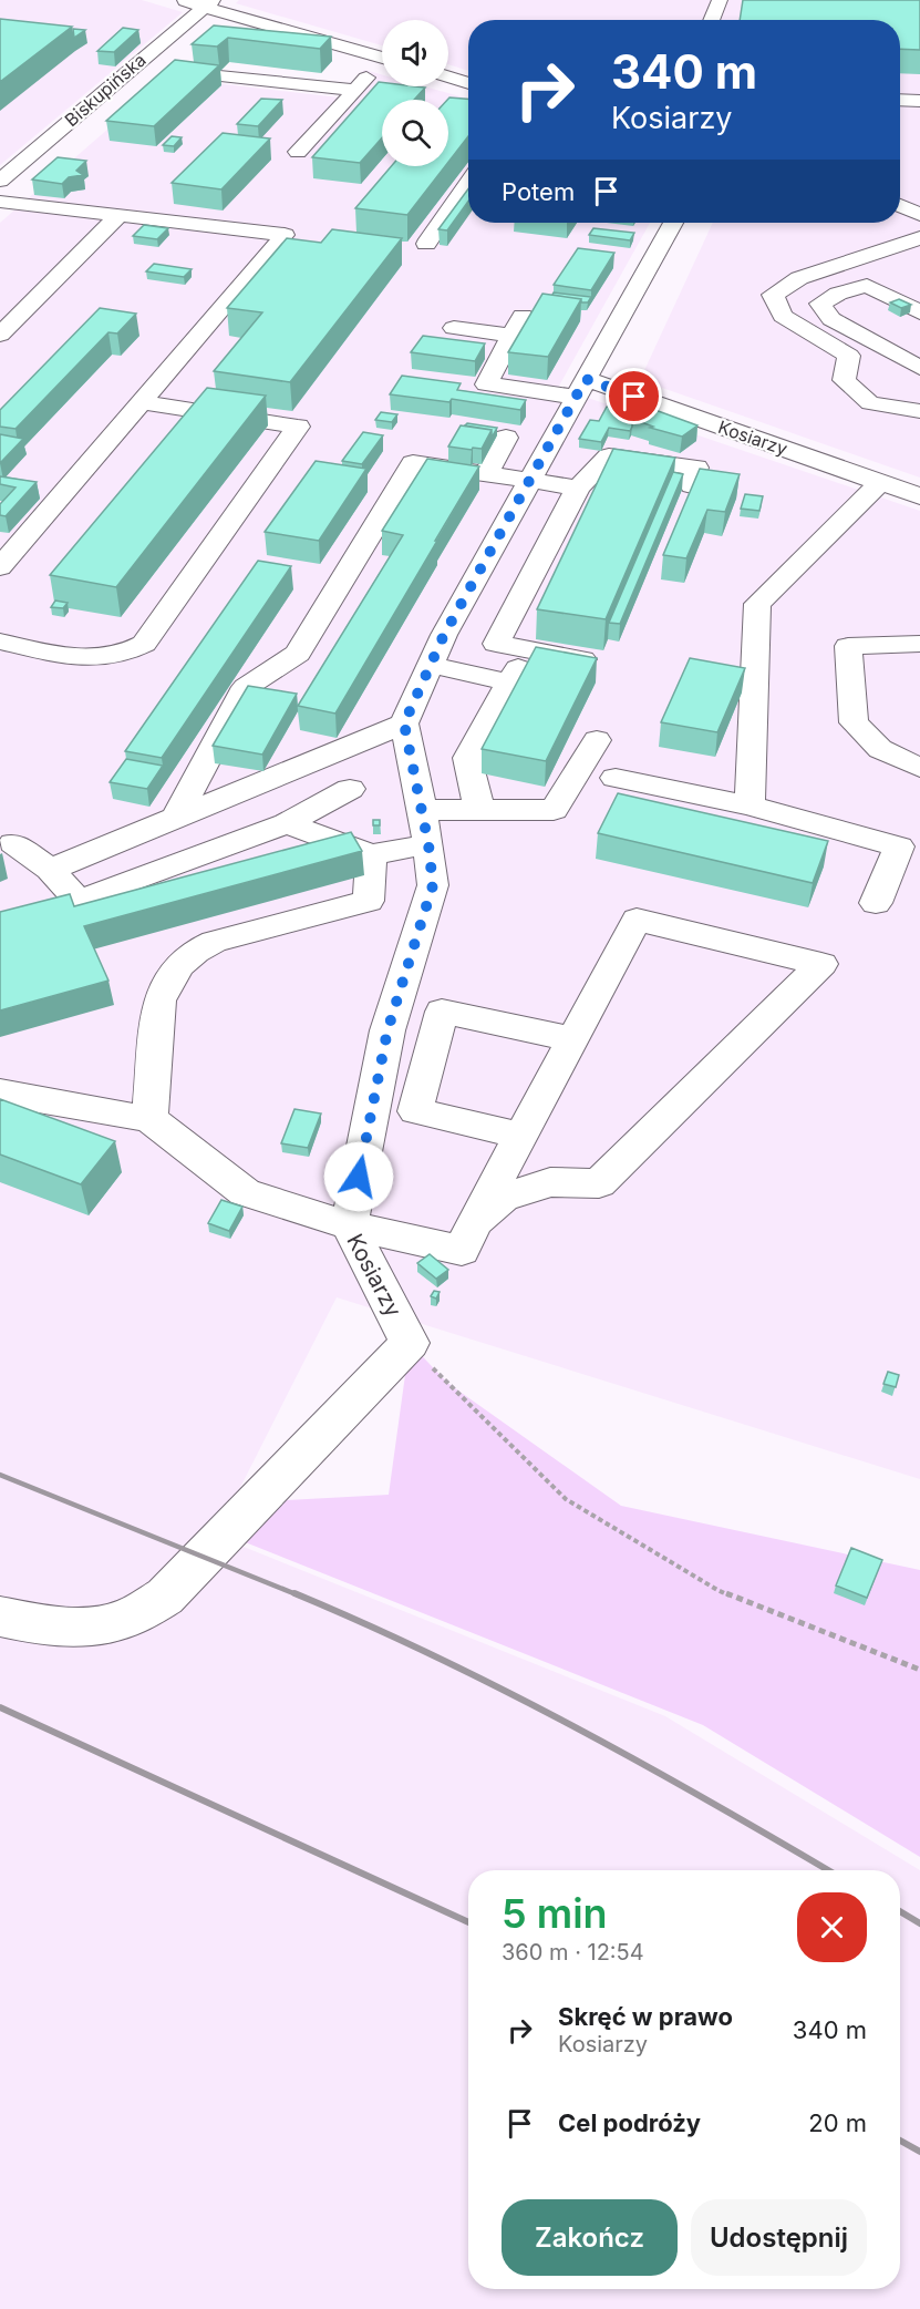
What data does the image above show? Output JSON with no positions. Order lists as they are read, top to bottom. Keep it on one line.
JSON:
{"streets":{"street":["Biskupińska","Kosiarzy"]},"page":{"turn":["340 m","Kosiarzy"],"then":"Potem","heading":["5 min","360 m · 12:54"],"list":[{"name":"Skręć w prawo","note":"Kosiarzy","value":"340 m"},{"name":"Cel podróży","value":"20 m"}],"buttons":["Zakończ","Udostępnij"]}}
